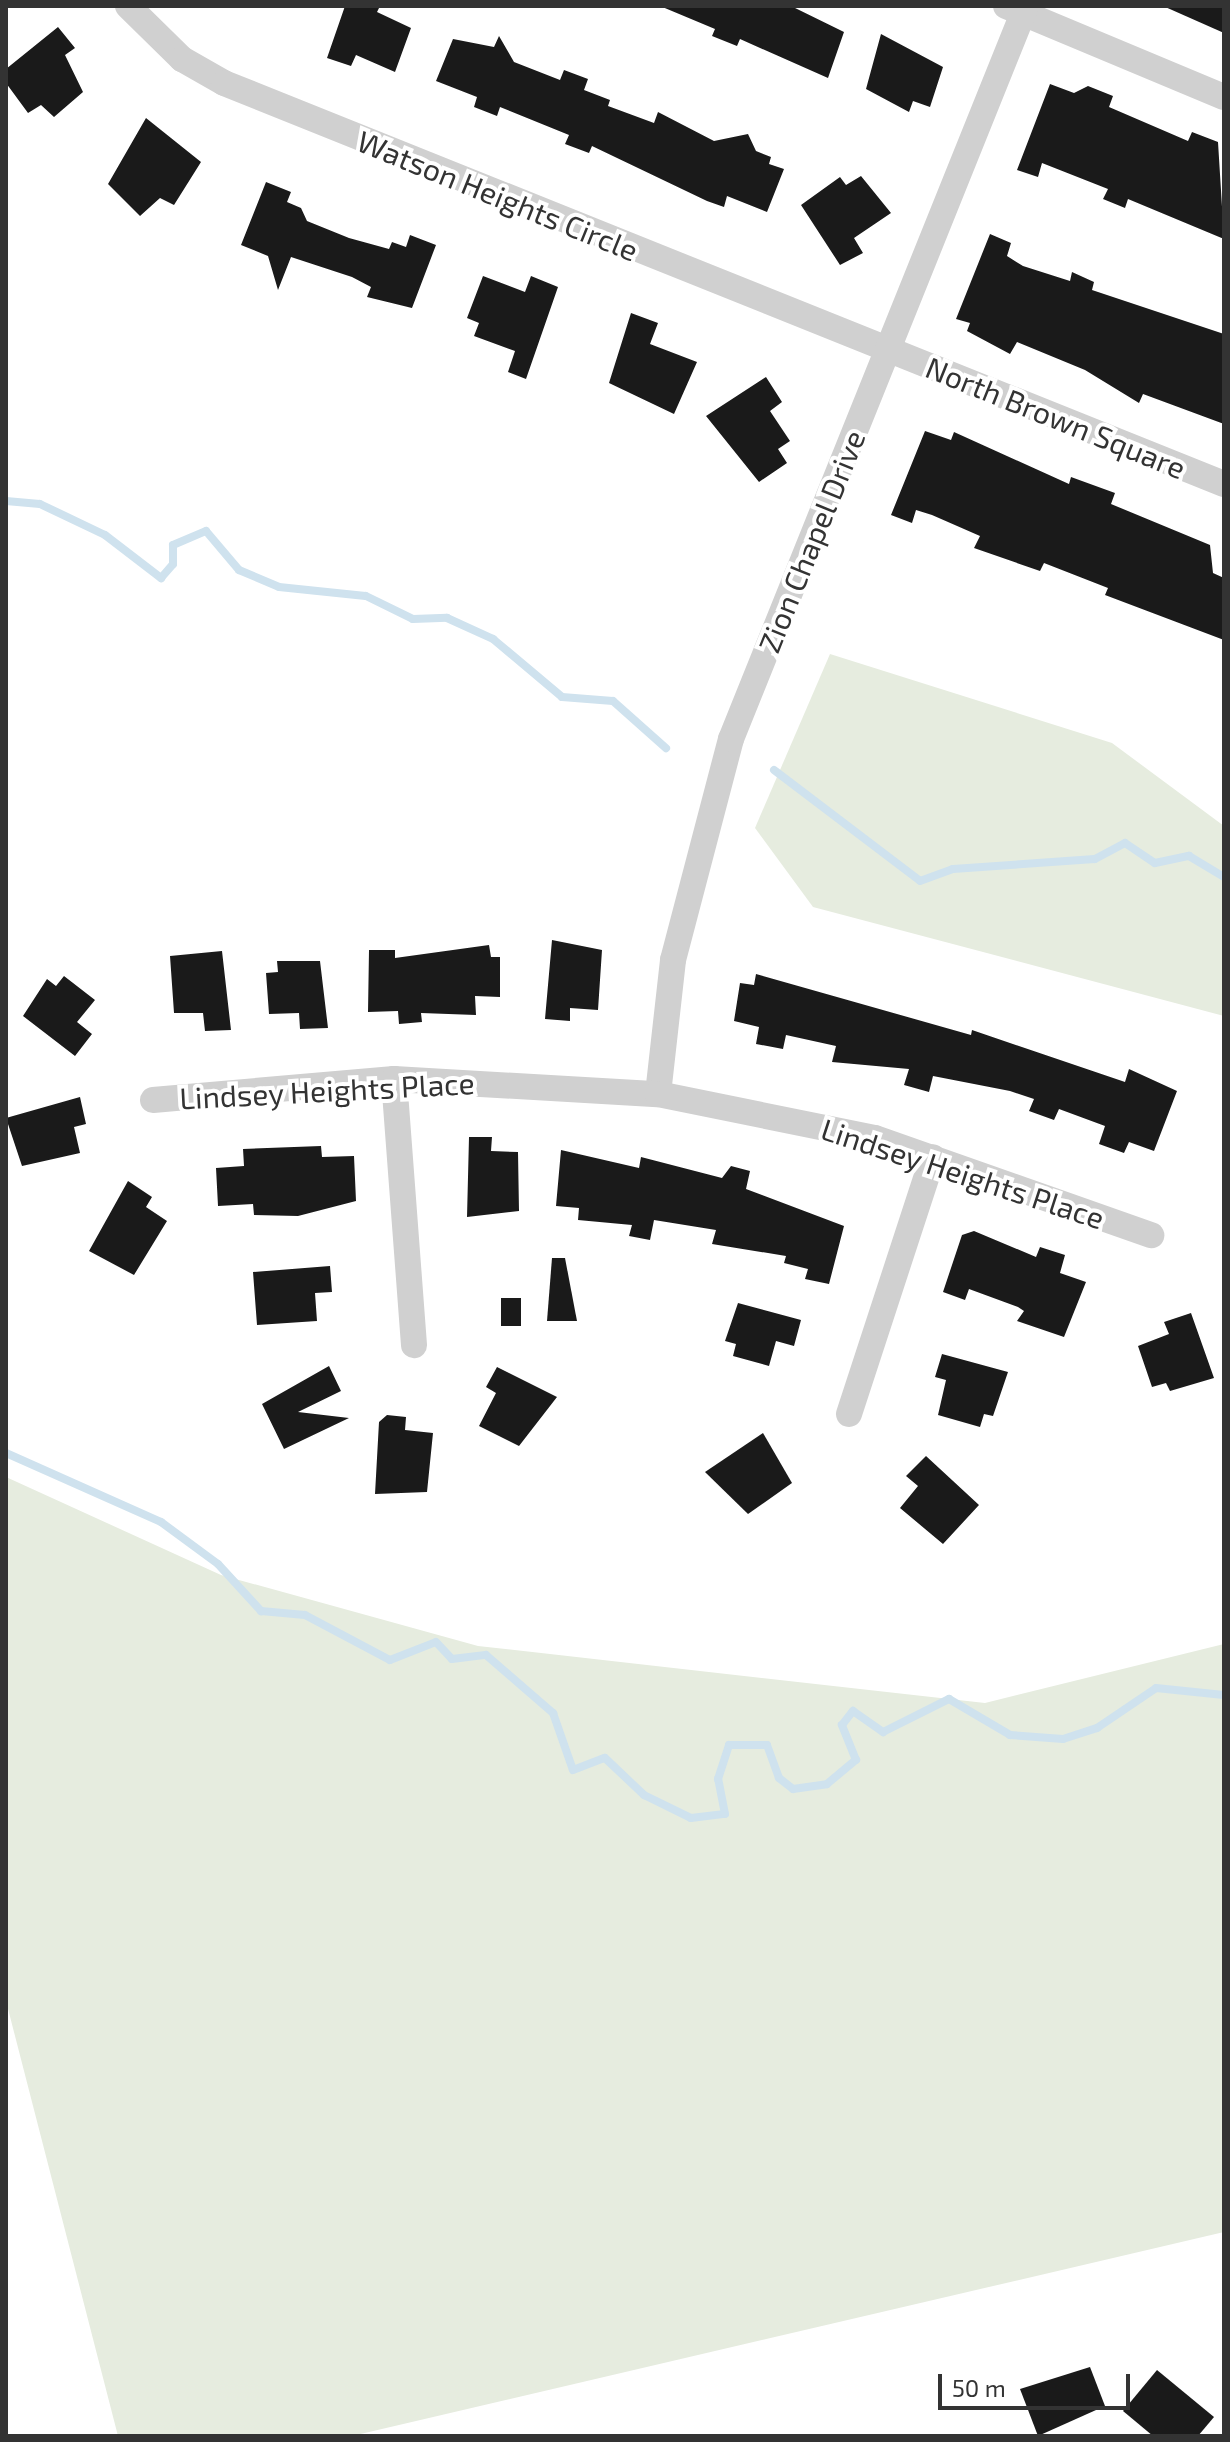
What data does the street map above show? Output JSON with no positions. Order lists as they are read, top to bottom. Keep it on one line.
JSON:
{"streets":{"street":["Watson Heights Circle","North Brown Square","Zion Chapel Drive","Lindsey Heights Place"]},"crossings":[["Watson Heights Circle","North Brown Square"],["Watson Heights Circle","Zion Chapel Drive"],["North Brown Square","Zion Chapel Drive"],["Zion Chapel Drive","Lindsey Heights Place"]],"scale_bar":"50 m"}
